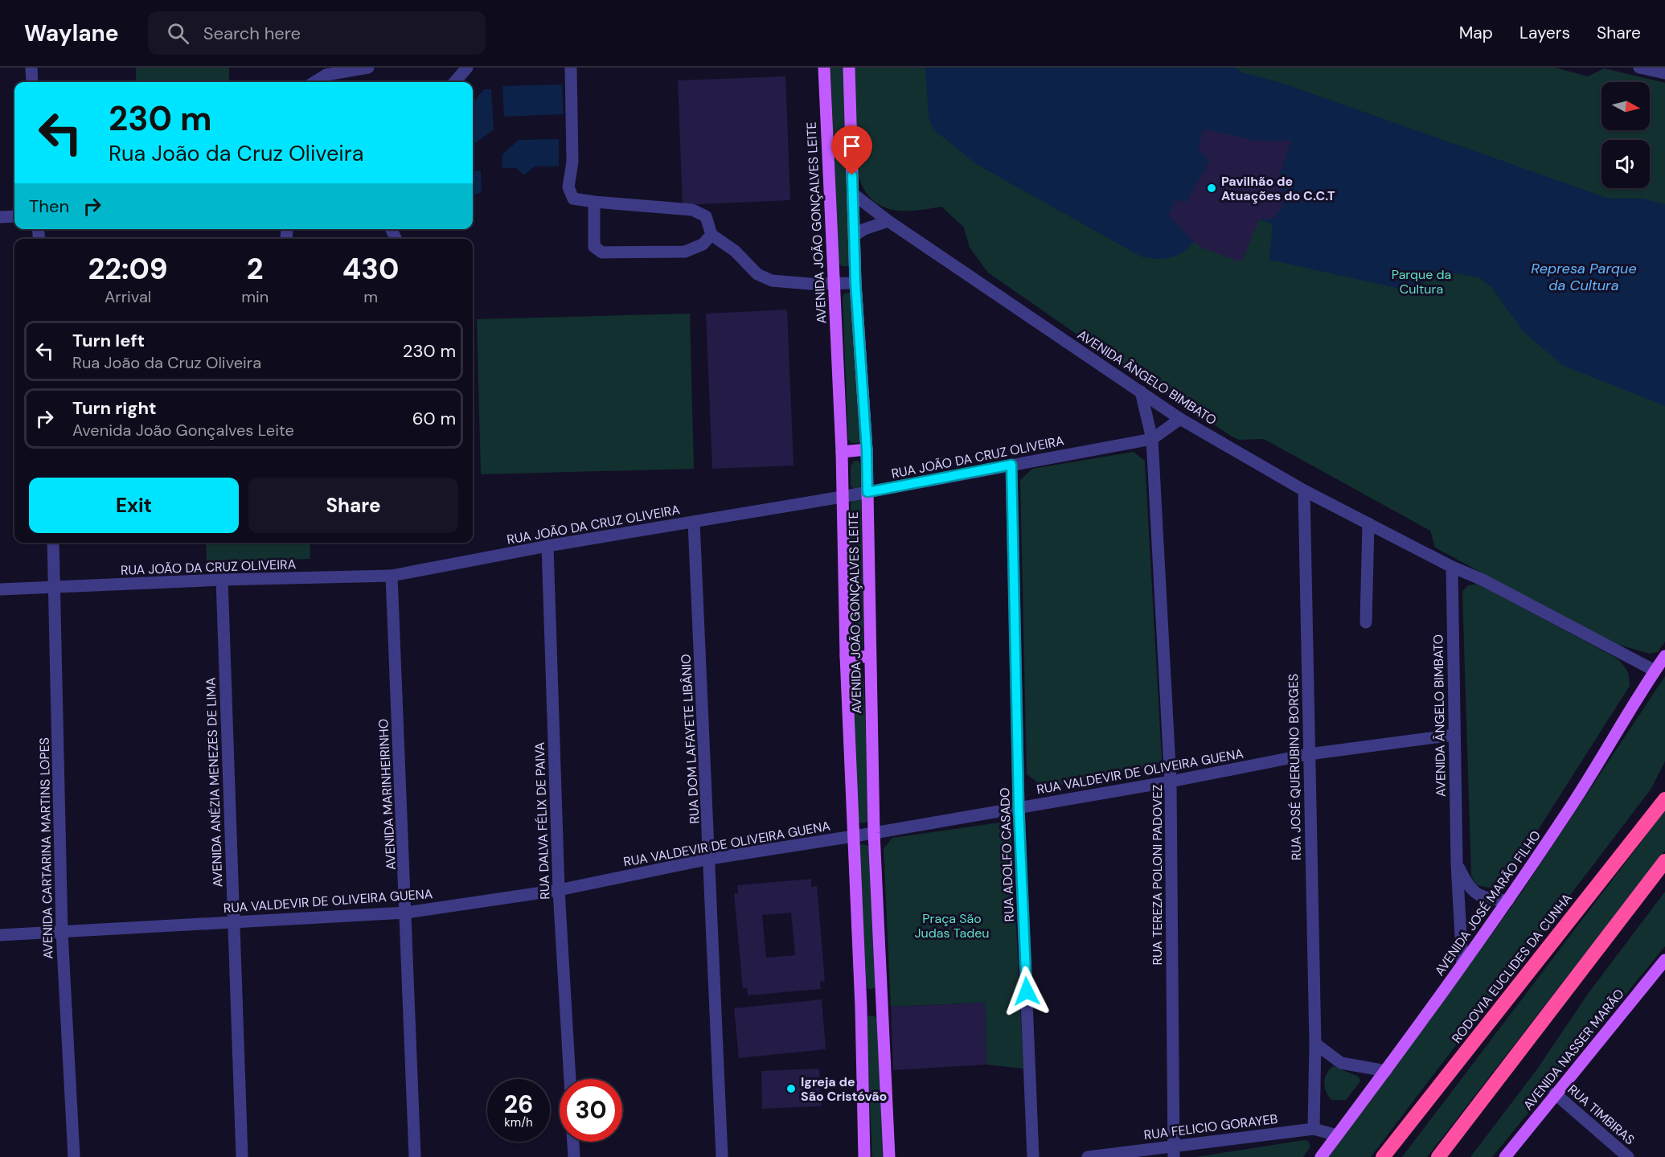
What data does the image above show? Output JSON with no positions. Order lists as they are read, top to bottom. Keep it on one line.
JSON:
{"streets":{"highway":["RODOVIA EUCLIDES DA CUNHA"],"main road":["AVENIDA JOÃO GONÇALVES LEITE","AVENIDA JOSÉ MARÃO FILHO","AVENIDA NASSER MARÃO"],"street":["AVENIDA ÂNGELO BIMBATO","RUA JOÃO DA CRUZ OLIVEIRA","RUA DOM LAFAYETE LIBÂNIO","RUA JOSÉ QUERUBINO BORGES","RUA VALDEVIR DE OLIVEIRA GUENA","AVENIDA ANÉZIA MENEZES DE LIMA","AVENIDA MARINHEIRINHO","RUA DALVA FÉLIX DE PAIVA","AVENIDA CARTARINA MARTINS LOPES","RUA ADOLFO CASADO","RUA TEREZA POLONI PADOVEZ","RUA TIMBIRAS","RUA FELICIO GORAYEB"]},"crossings":[["AVENIDA JOÃO GONÇALVES LEITE","AVENIDA ÂNGELO BIMBATO"],["AVENIDA JOÃO GONÇALVES LEITE","RUA JOÃO DA CRUZ OLIVEIRA"],["AVENIDA JOÃO GONÇALVES LEITE","RUA VALDEVIR DE OLIVEIRA GUENA"],["AVENIDA ÂNGELO BIMBATO","RUA JOÃO DA CRUZ OLIVEIRA"],["AVENIDA ÂNGELO BIMBATO","RUA JOSÉ QUERUBINO BORGES"],["AVENIDA ÂNGELO BIMBATO","RUA VALDEVIR DE OLIVEIRA GUENA"],["AVENIDA ÂNGELO BIMBATO","RUA TEREZA POLONI PADOVEZ"],["AVENIDA ÂNGELO BIMBATO","AVENIDA JOSÉ MARÃO FILHO"],["RUA JOÃO DA CRUZ OLIVEIRA","RUA DOM LAFAYETE LIBÂNIO"],["RUA JOÃO DA CRUZ OLIVEIRA","AVENIDA ANÉZIA MENEZES DE LIMA"],["RUA JOÃO DA CRUZ OLIVEIRA","AVENIDA MARINHEIRINHO"],["RUA JOÃO DA CRUZ OLIVEIRA","RUA DALVA FÉLIX DE PAIVA"],["RUA JOÃO DA CRUZ OLIVEIRA","AVENIDA CARTARINA MARTINS LOPES"],["RUA JOÃO DA CRUZ OLIVEIRA","RUA ADOLFO CASADO"],["RUA JOÃO DA CRUZ OLIVEIRA","RUA TEREZA POLONI PADOVEZ"],["RUA DOM LAFAYETE LIBÂNIO","RUA VALDEVIR DE OLIVEIRA GUENA"],["RUA JOSÉ QUERUBINO BORGES","RUA VALDEVIR DE OLIVEIRA GUENA"],["RUA JOSÉ QUERUBINO BORGES","RUA FELICIO GORAYEB"],["RUA VALDEVIR DE OLIVEIRA GUENA","AVENIDA ANÉZIA MENEZES DE LIMA"],["RUA VALDEVIR DE OLIVEIRA GUENA","AVENIDA MARINHEIRINHO"],["RUA VALDEVIR DE OLIVEIRA GUENA","RUA DALVA FÉLIX DE PAIVA"],["RUA VALDEVIR DE OLIVEIRA GUENA","AVENIDA CARTARINA MARTINS LOPES"],["RUA VALDEVIR DE OLIVEIRA GUENA","RUA ADOLFO CASADO"],["RUA VALDEVIR DE OLIVEIRA GUENA","RUA TEREZA POLONI PADOVEZ"],["RUA TEREZA POLONI PADOVEZ","RUA FELICIO GORAYEB"],["AVENIDA JOSÉ MARÃO FILHO","RUA FELICIO GORAYEB"],["AVENIDA NASSER MARÃO","RUA TIMBIRAS"]],"water":["Represa Parque da Cultura"],"parks":["Parque da Cultura","Praça São Judas Tadeu"],"places":["Pavilhão de Atuações do C.C.T","Igreja de São Cristóvão"],"north":"right","page":{"header":"Waylane","search":"Search here","nav":["Map","Layers","Share"],"turn":["230 m","Rua João da Cruz Oliveira"],"then":"Then","eta":["22:09","Arrival","2","min","430","m"],"list":[{"name":"Turn left","note":"Rua João da Cruz Oliveira","value":"230 m"},{"name":"Turn right","note":"Avenida João Gonçalves Leite","value":"60 m"}],"buttons":["Exit","Share"],"speed":"26 km/h","limit":"30"}}
